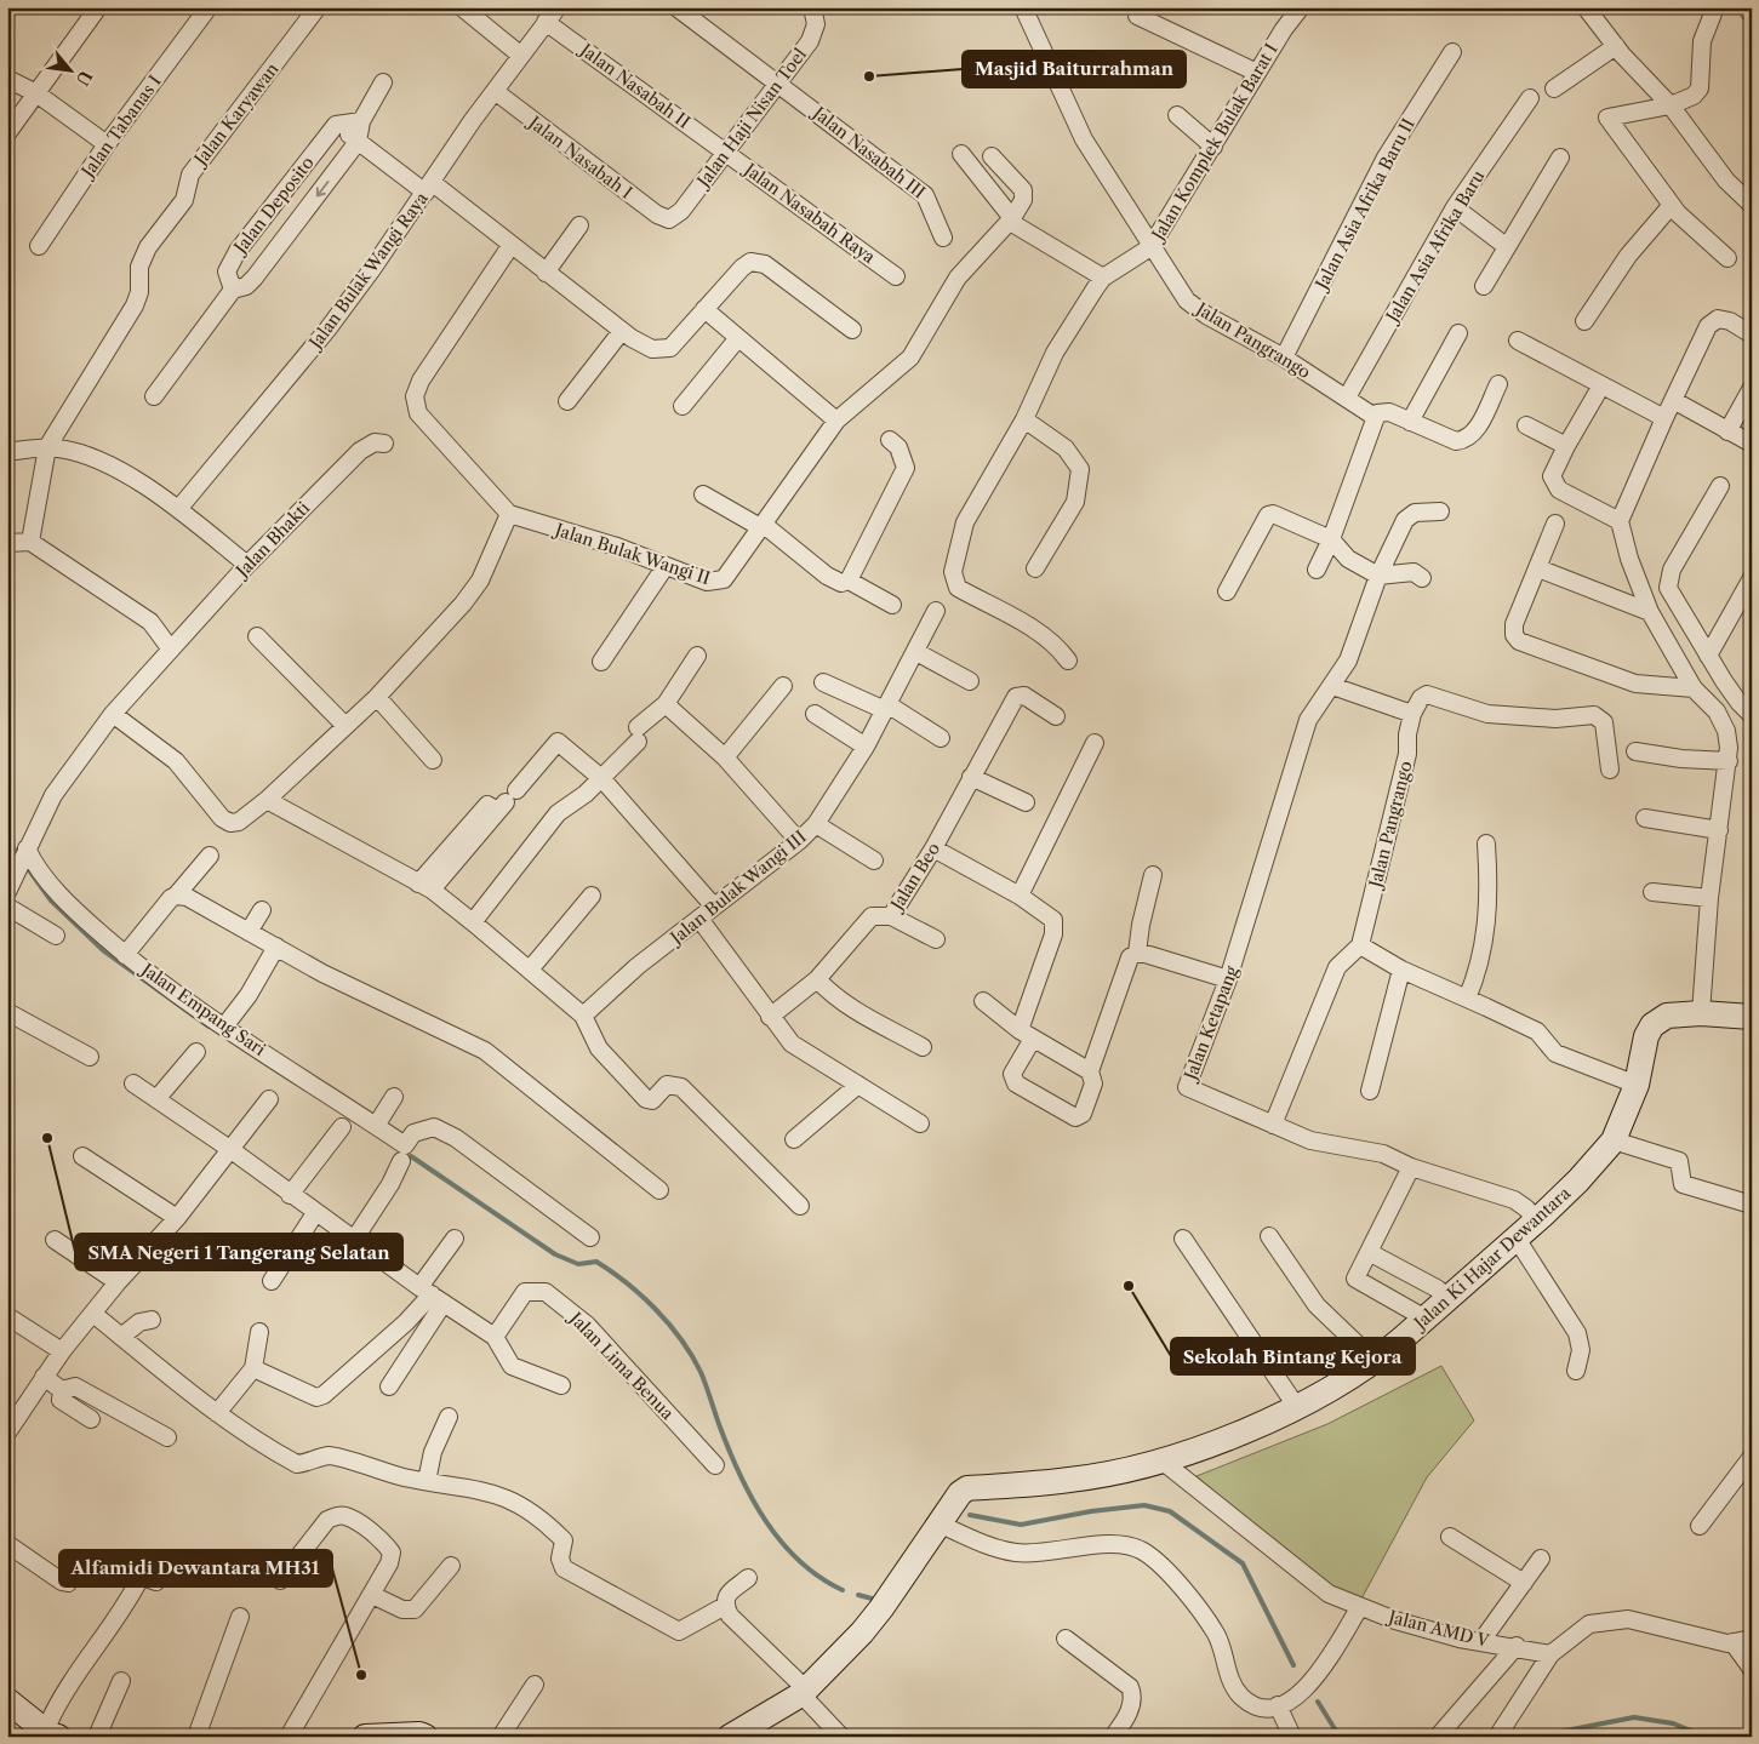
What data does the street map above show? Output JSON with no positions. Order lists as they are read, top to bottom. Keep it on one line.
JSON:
{"streets":{"main road":["Jalan Ki Hajar Dewantara"],"street":["Jalan Nasabah II","Jalan Karyawan","Jalan Haji Nisan Toel","Jalan Tabanas I","Jalan Komplek Bulak Barat I","Jalan Nasabah III","Jalan Nasabah I","Jalan Asia Afrika Baru II","Jalan Deposito","Jalan Nasabah Raya","Jalan Asia Afrika Baru","Jalan Bulak Wangi Raya","Jalan Pangrango","Jalan Bhakti","Jalan Bulak Wangi II","Jalan Beo","Jalan Bulak Wangi III","Jalan Empang Sari","Jalan Ketapang","Jalan Lima Benua","Jalan AMD V"]},"crossings":[["Jalan Nasabah II","Jalan Haji Nisan Toel"],["Jalan Nasabah II","Jalan Nasabah Raya"],["Jalan Nasabah II","Jalan Bulak Wangi Raya"],["Jalan Haji Nisan Toel","Jalan Nasabah III"],["Jalan Haji Nisan Toel","Jalan Nasabah I"],["Jalan Haji Nisan Toel","Jalan Nasabah Raya"],["Jalan Komplek Bulak Barat I","Jalan Pangrango"],["Jalan Nasabah I","Jalan Bulak Wangi Raya"],["Jalan Asia Afrika Baru II","Jalan Pangrango"],["Jalan Asia Afrika Baru","Jalan Pangrango"],["Jalan Bhakti","Jalan Empang Sari"],["Jalan Ketapang","Jalan Ki Hajar Dewantara"],["Jalan Ki Hajar Dewantara","Jalan AMD V"]],"places":["Masjid Baiturrahman","SMA Negeri 1 Tangerang Selatan","Sekolah Bintang Kejora","Alfamidi Dewantara MH31"],"north":"bottom right"}
